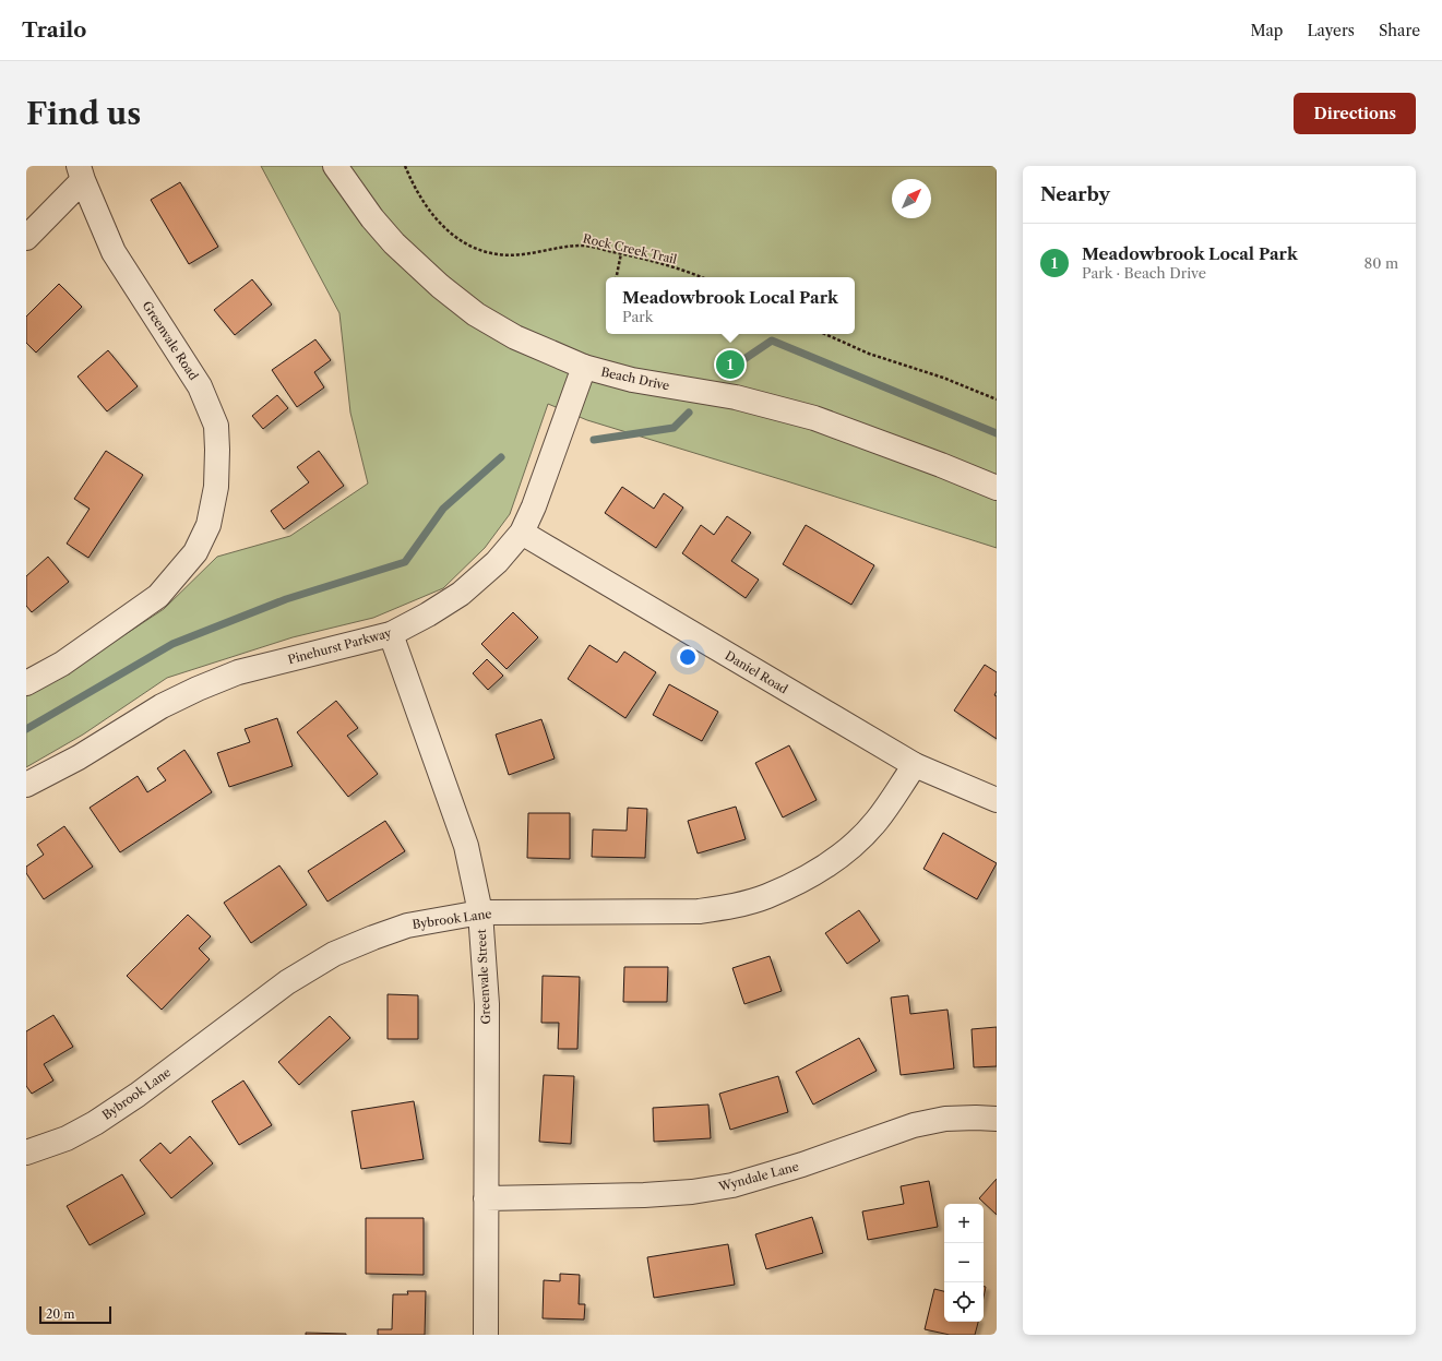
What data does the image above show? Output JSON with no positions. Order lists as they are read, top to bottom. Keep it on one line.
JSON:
{"streets":{"street":["Greenvale Road","Beach Drive","Pinehurst Parkway","Daniel Road","Bybrook Lane","Greenvale Street","Wyndale Lane"],"path":["Rock Creek Trail"]},"crossings":[["Beach Drive","Pinehurst Parkway"],["Pinehurst Parkway","Daniel Road"],["Pinehurst Parkway","Greenvale Street"],["Daniel Road","Bybrook Lane"],["Bybrook Lane","Greenvale Street"],["Greenvale Street","Wyndale Lane"]],"scale_bar":"20 m","north":"top right","page":{"header":"Trailo","nav":["Map","Layers","Share"],"buttons":"Directions","title":"Find us","heading":"Nearby","list":[{"mark":"1","name":"Meadowbrook Local Park","note":"Park · Beach Drive","value":"80 m"}],"popup":["Meadowbrook Local Park","Park"],"pins":"1","map_buttons":["+","−"],"scale":"20 m"}}
